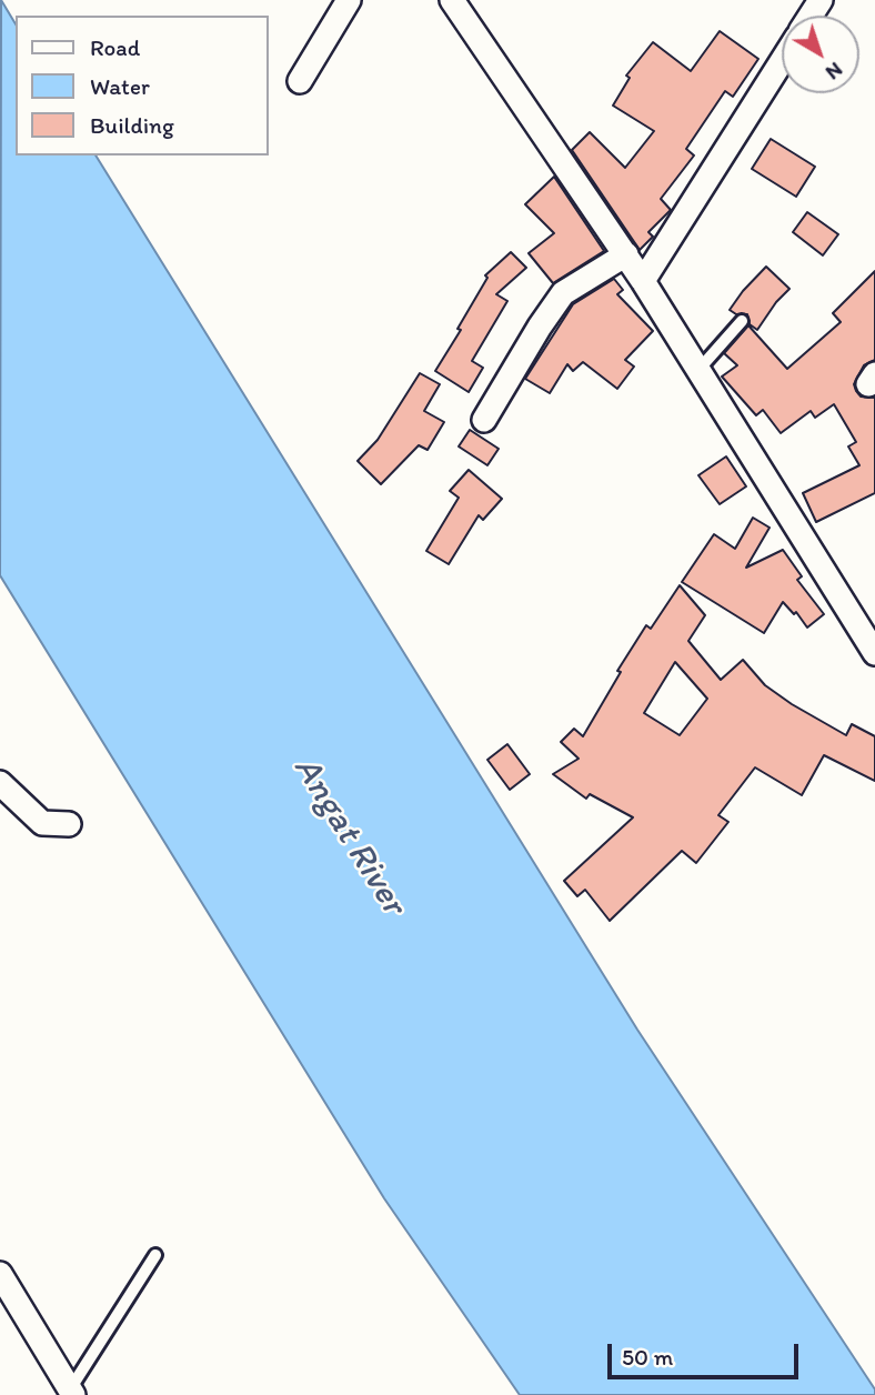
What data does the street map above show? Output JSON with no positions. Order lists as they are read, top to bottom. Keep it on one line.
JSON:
{"water":["Angat River"],"legend":["Road","Water","Building"],"scale_bar":"50 m","north":"bottom right"}
